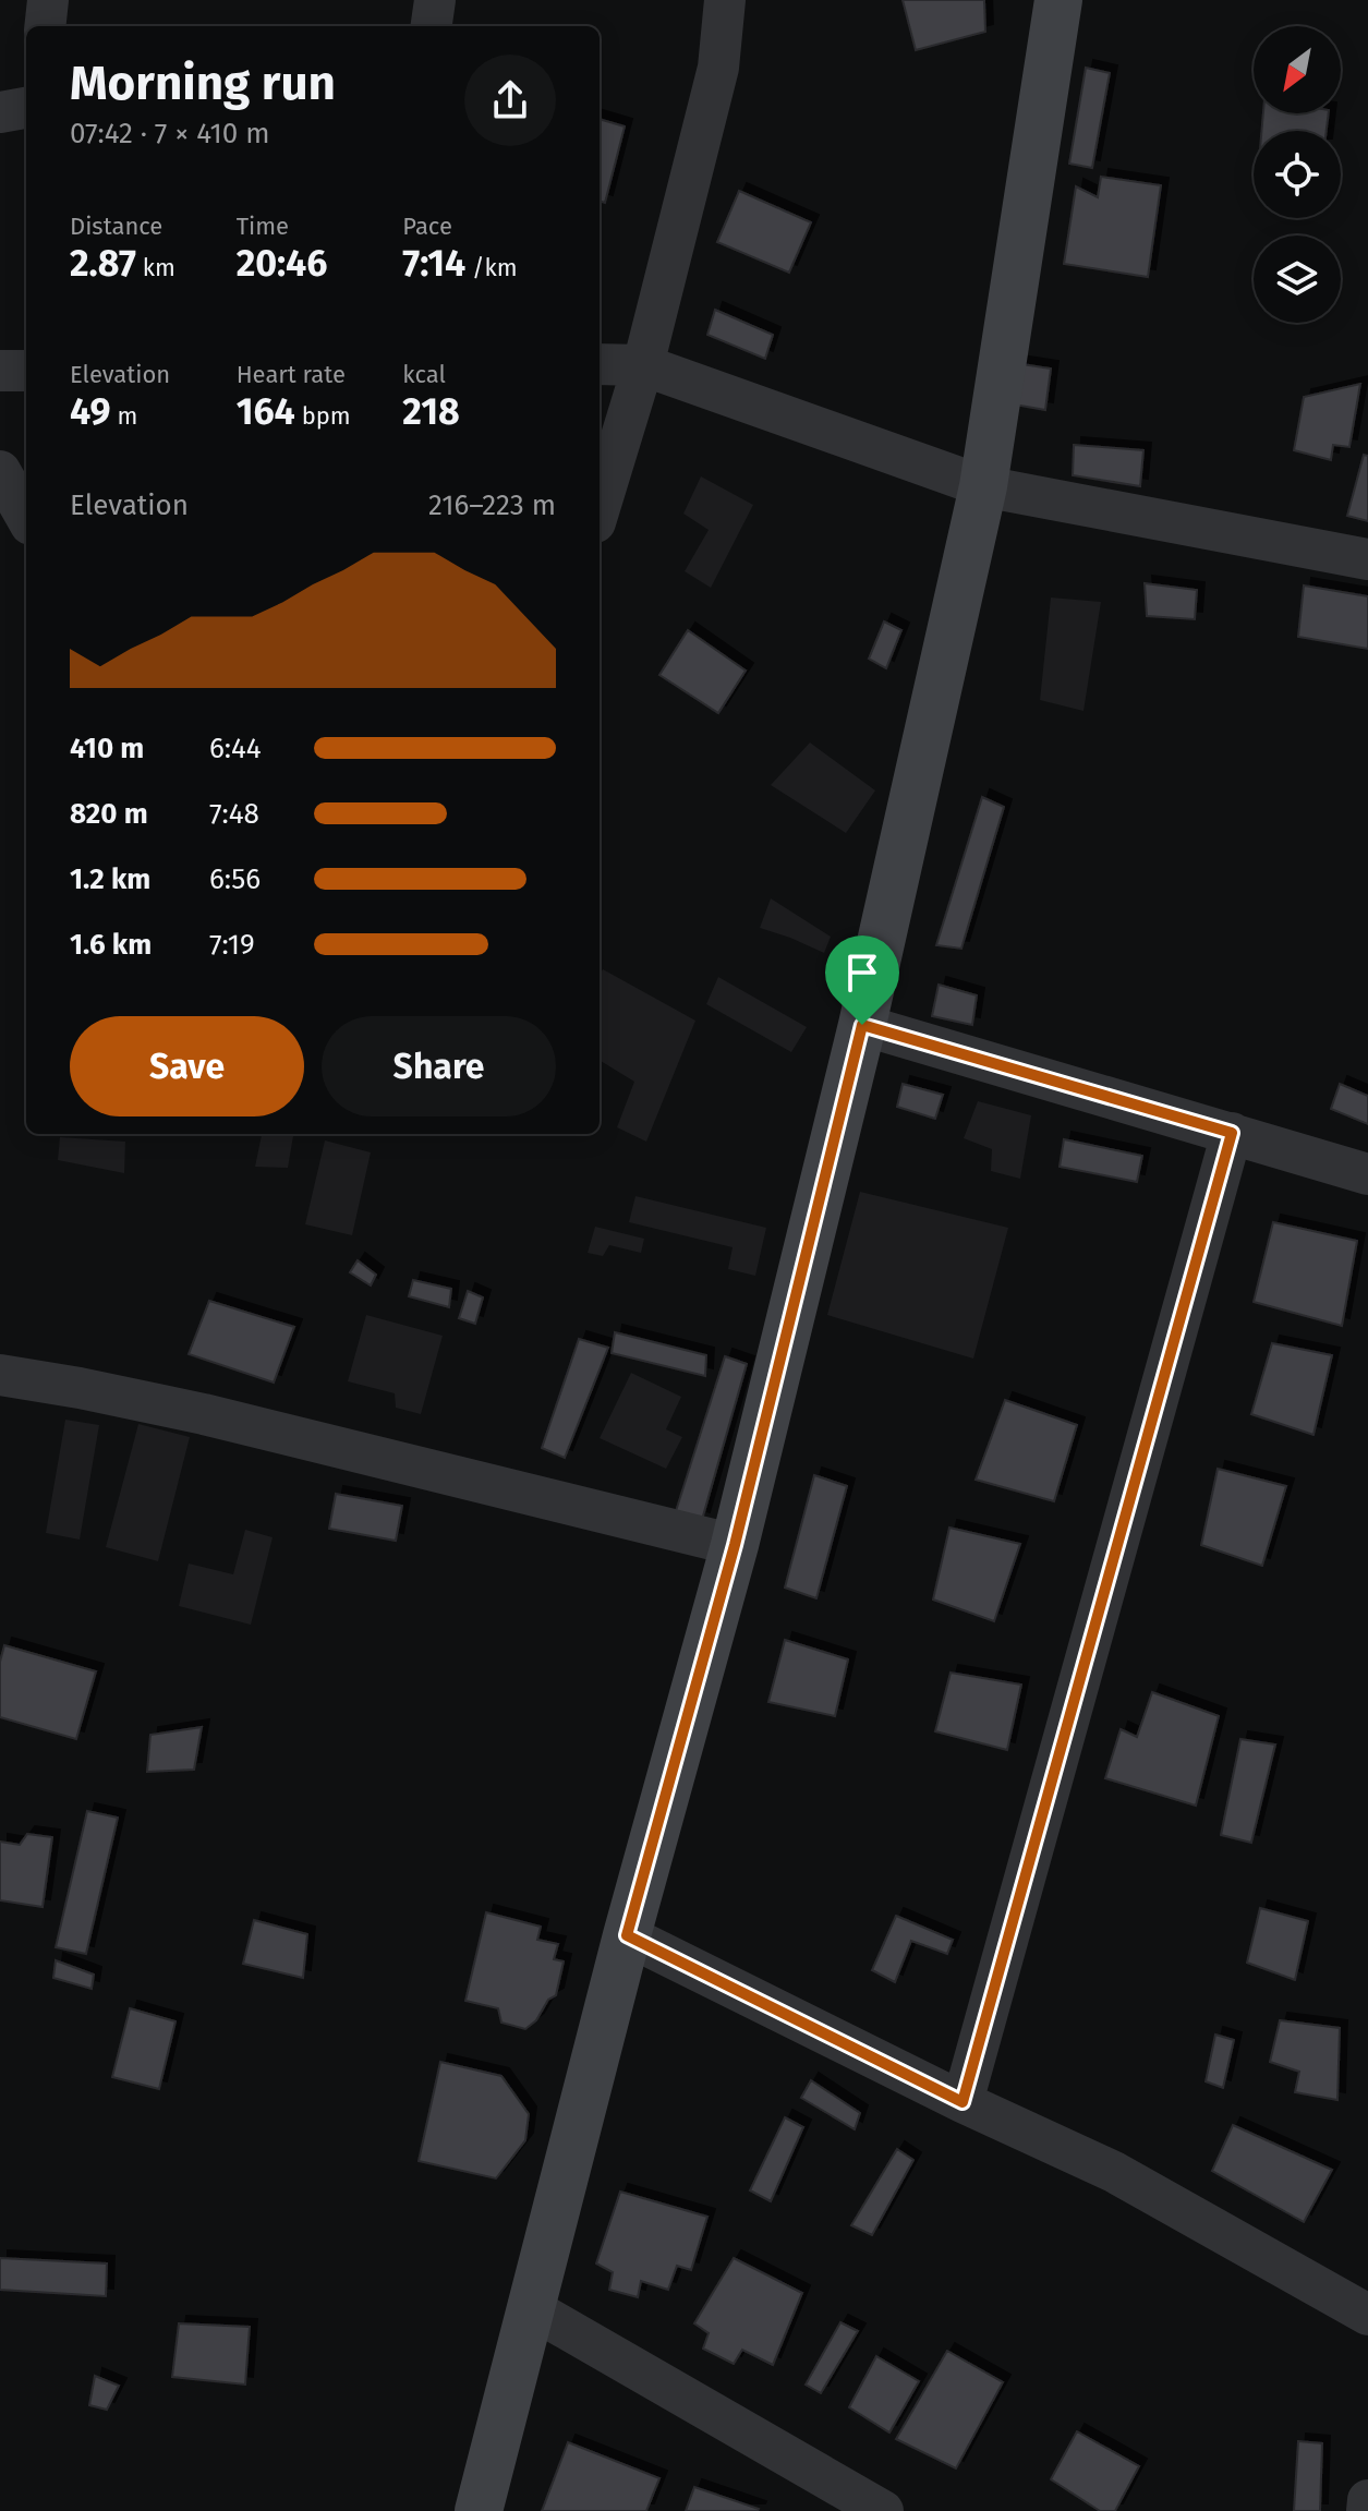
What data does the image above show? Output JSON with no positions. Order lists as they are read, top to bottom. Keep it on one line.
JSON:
{"north":"bottom left","page":{"heading":["Morning run","07:42 · 7 × 410 m"],"stats":[["Distance","2.87 km"],["Time","20:46"],["Pace","7:14 /km"],["Elevation","49 m"],["Heart rate","164 bpm"],["kcal","218"]],"chart":["Elevation","216–223 m"],"list":[{"name":"410 m","note":"6:44"},{"name":"820 m","note":"7:48"},{"name":"1.2 km","note":"6:56"},{"name":"1.6 km","note":"7:19"}],"buttons":["Save","Share"]}}
